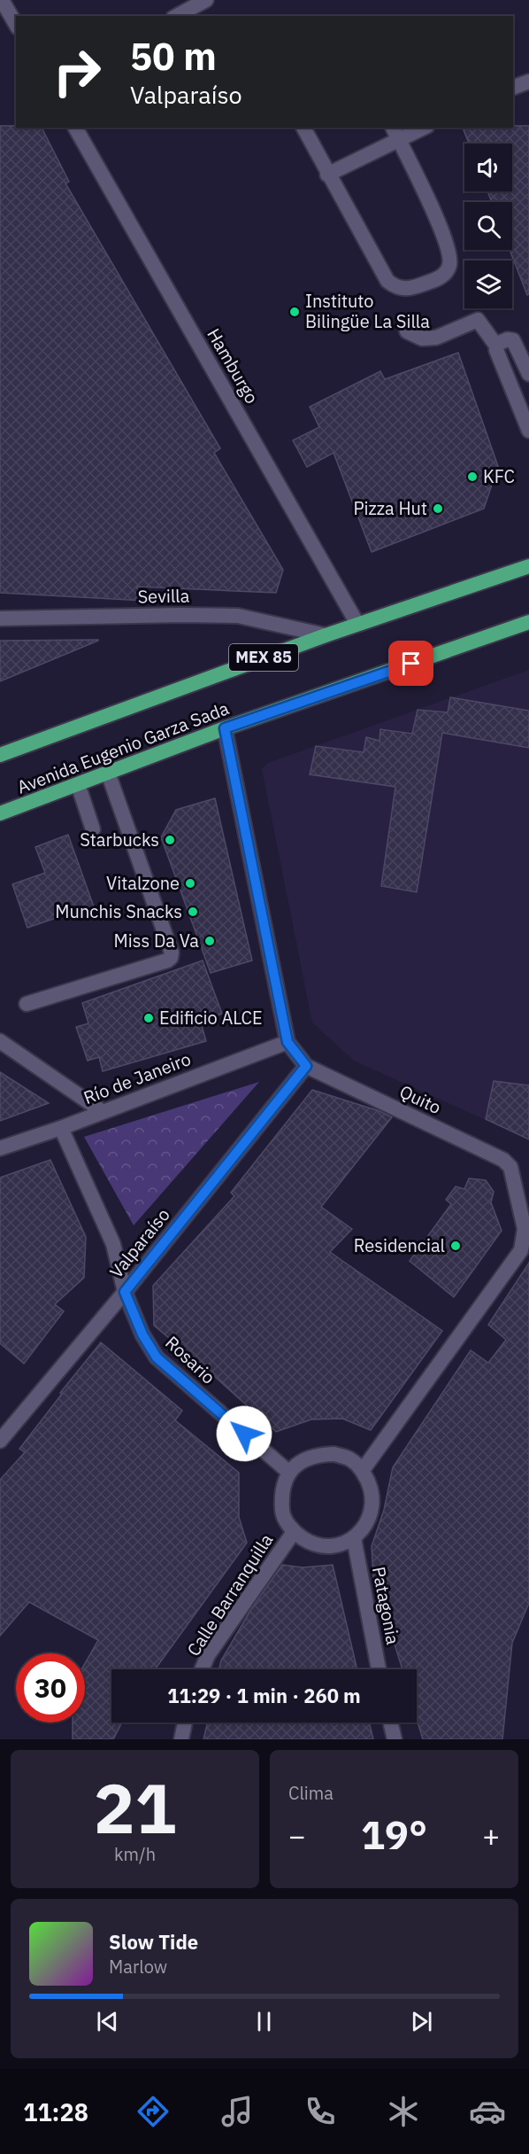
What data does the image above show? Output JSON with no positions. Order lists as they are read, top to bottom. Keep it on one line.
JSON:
{"streets":{"highway":["MEX 85","Avenida Eugenio Garza Sada"],"street":["Hamburgo","Sevilla","Río de Janeiro","Quito","Valparaíso","Rosario","Calle Barranquilla","Patagonia"]},"crossings":[["Hamburgo","Avenida Eugenio Garza Sada"],["Sevilla","Avenida Eugenio Garza Sada"],["Avenida Eugenio Garza Sada","Quito"],["Río de Janeiro","Quito"],["Río de Janeiro","Rosario"],["Quito","Valparaíso"],["Quito","Rosario"],["Quito","Calle Barranquilla"],["Quito","Patagonia"],["Valparaíso","Rosario"],["Rosario","Calle Barranquilla"],["Rosario","Patagonia"],["Calle Barranquilla","Patagonia"]],"places":["Instituto Bilingüe La Silla","KFC","Pizza Hut","Starbucks","Vitalzone","Munchis Snacks","Miss Da Va","Edificio ALCE","Residencial"],"page":{"turn":["50 m","Valparaíso"],"limit":"30","trip":"11:29 · 1 min · 260 m","tile":[["21","km/h"],"Clima"],"heat":["−","19°","+"],"song":["Slow Tide","Marlow"],"tabs":"11:28"}}
